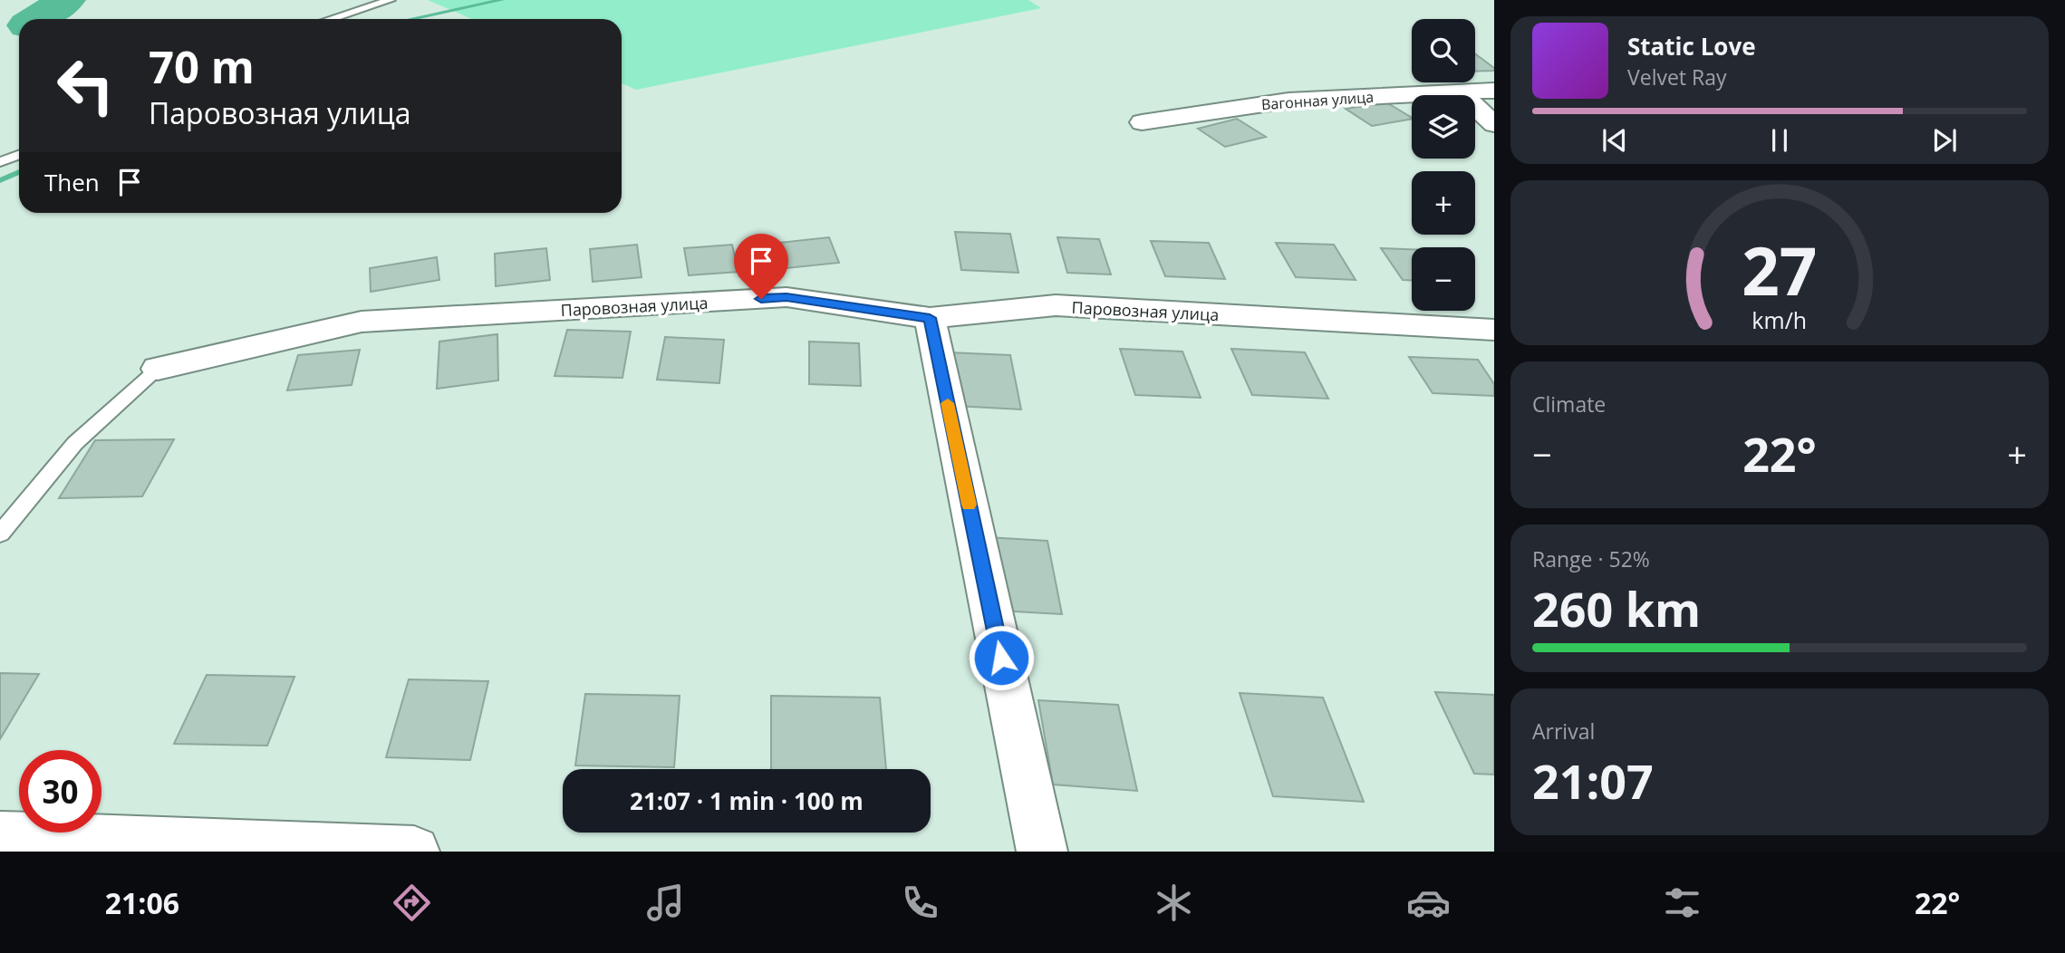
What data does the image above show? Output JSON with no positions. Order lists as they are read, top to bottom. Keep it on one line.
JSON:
{"streets":{"street":["Вагонная улица","Паровозная улица"]},"page":{"map_buttons":["+","−"],"turn":["70 m","Паровозная улица"],"song":["Static Love","Velvet Ray"],"then":"Then","tile":["Climate",["Range · 52%","260 km"],["Arrival","21:07"]],"heat":["−","22°","+"],"limit":"30","trip":"21:07 · 1 min · 100 m","tabs":["21:06","22°"],"gauge":["27","km/h"]}}
